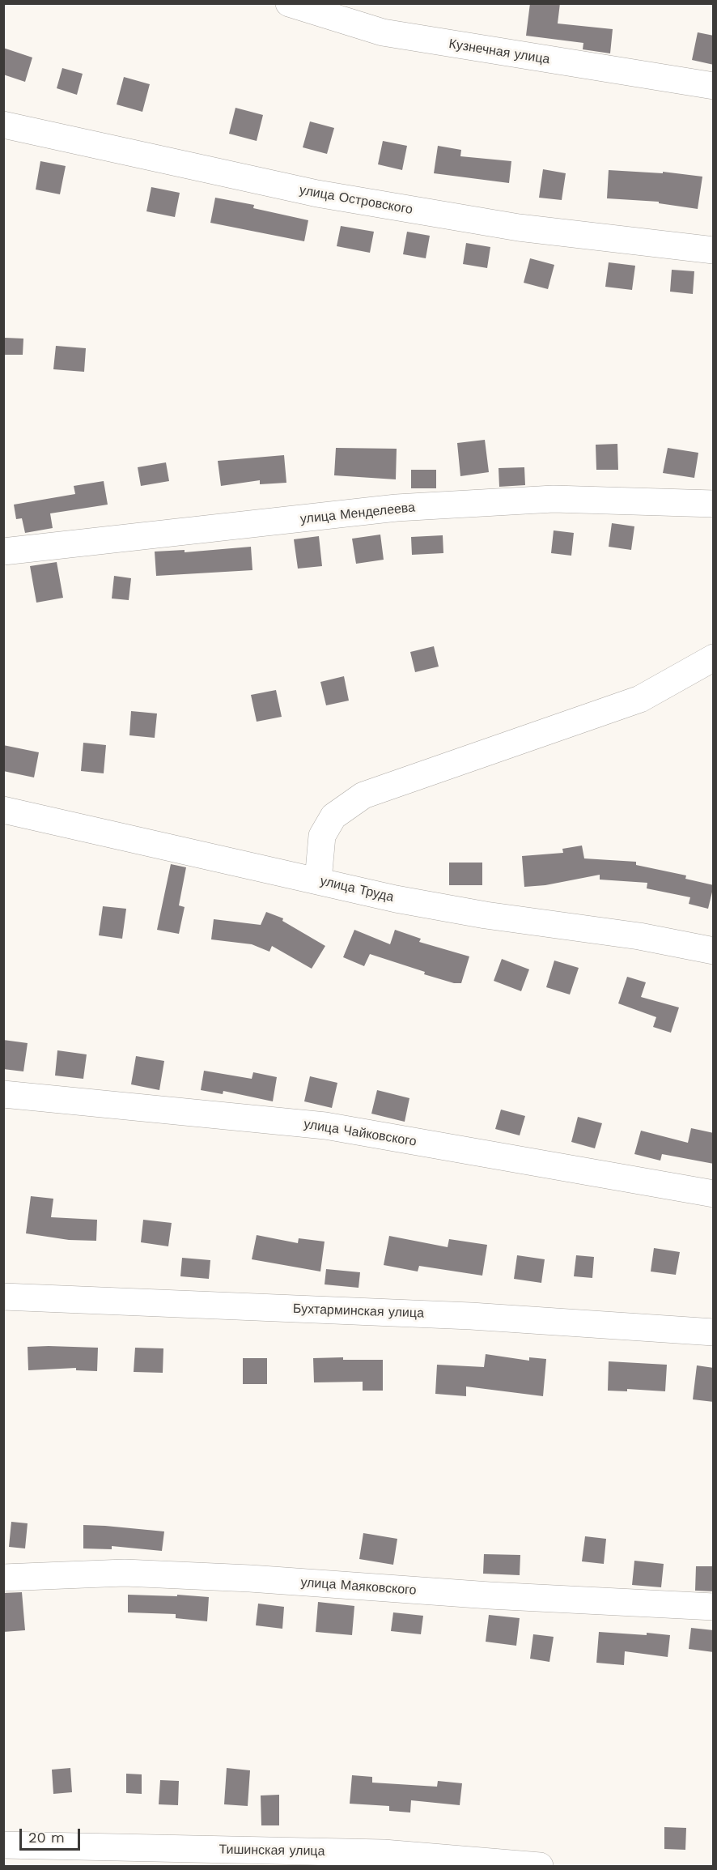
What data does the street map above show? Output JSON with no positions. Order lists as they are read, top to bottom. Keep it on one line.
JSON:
{"streets":{"street":["Кузнечная улица","улица Островского","улица Менделеева","улица Труда","улица Чайковского","Бухтарминская улица","улица Маяковского","Тишинская улица"]},"scale_bar":"20 m"}
